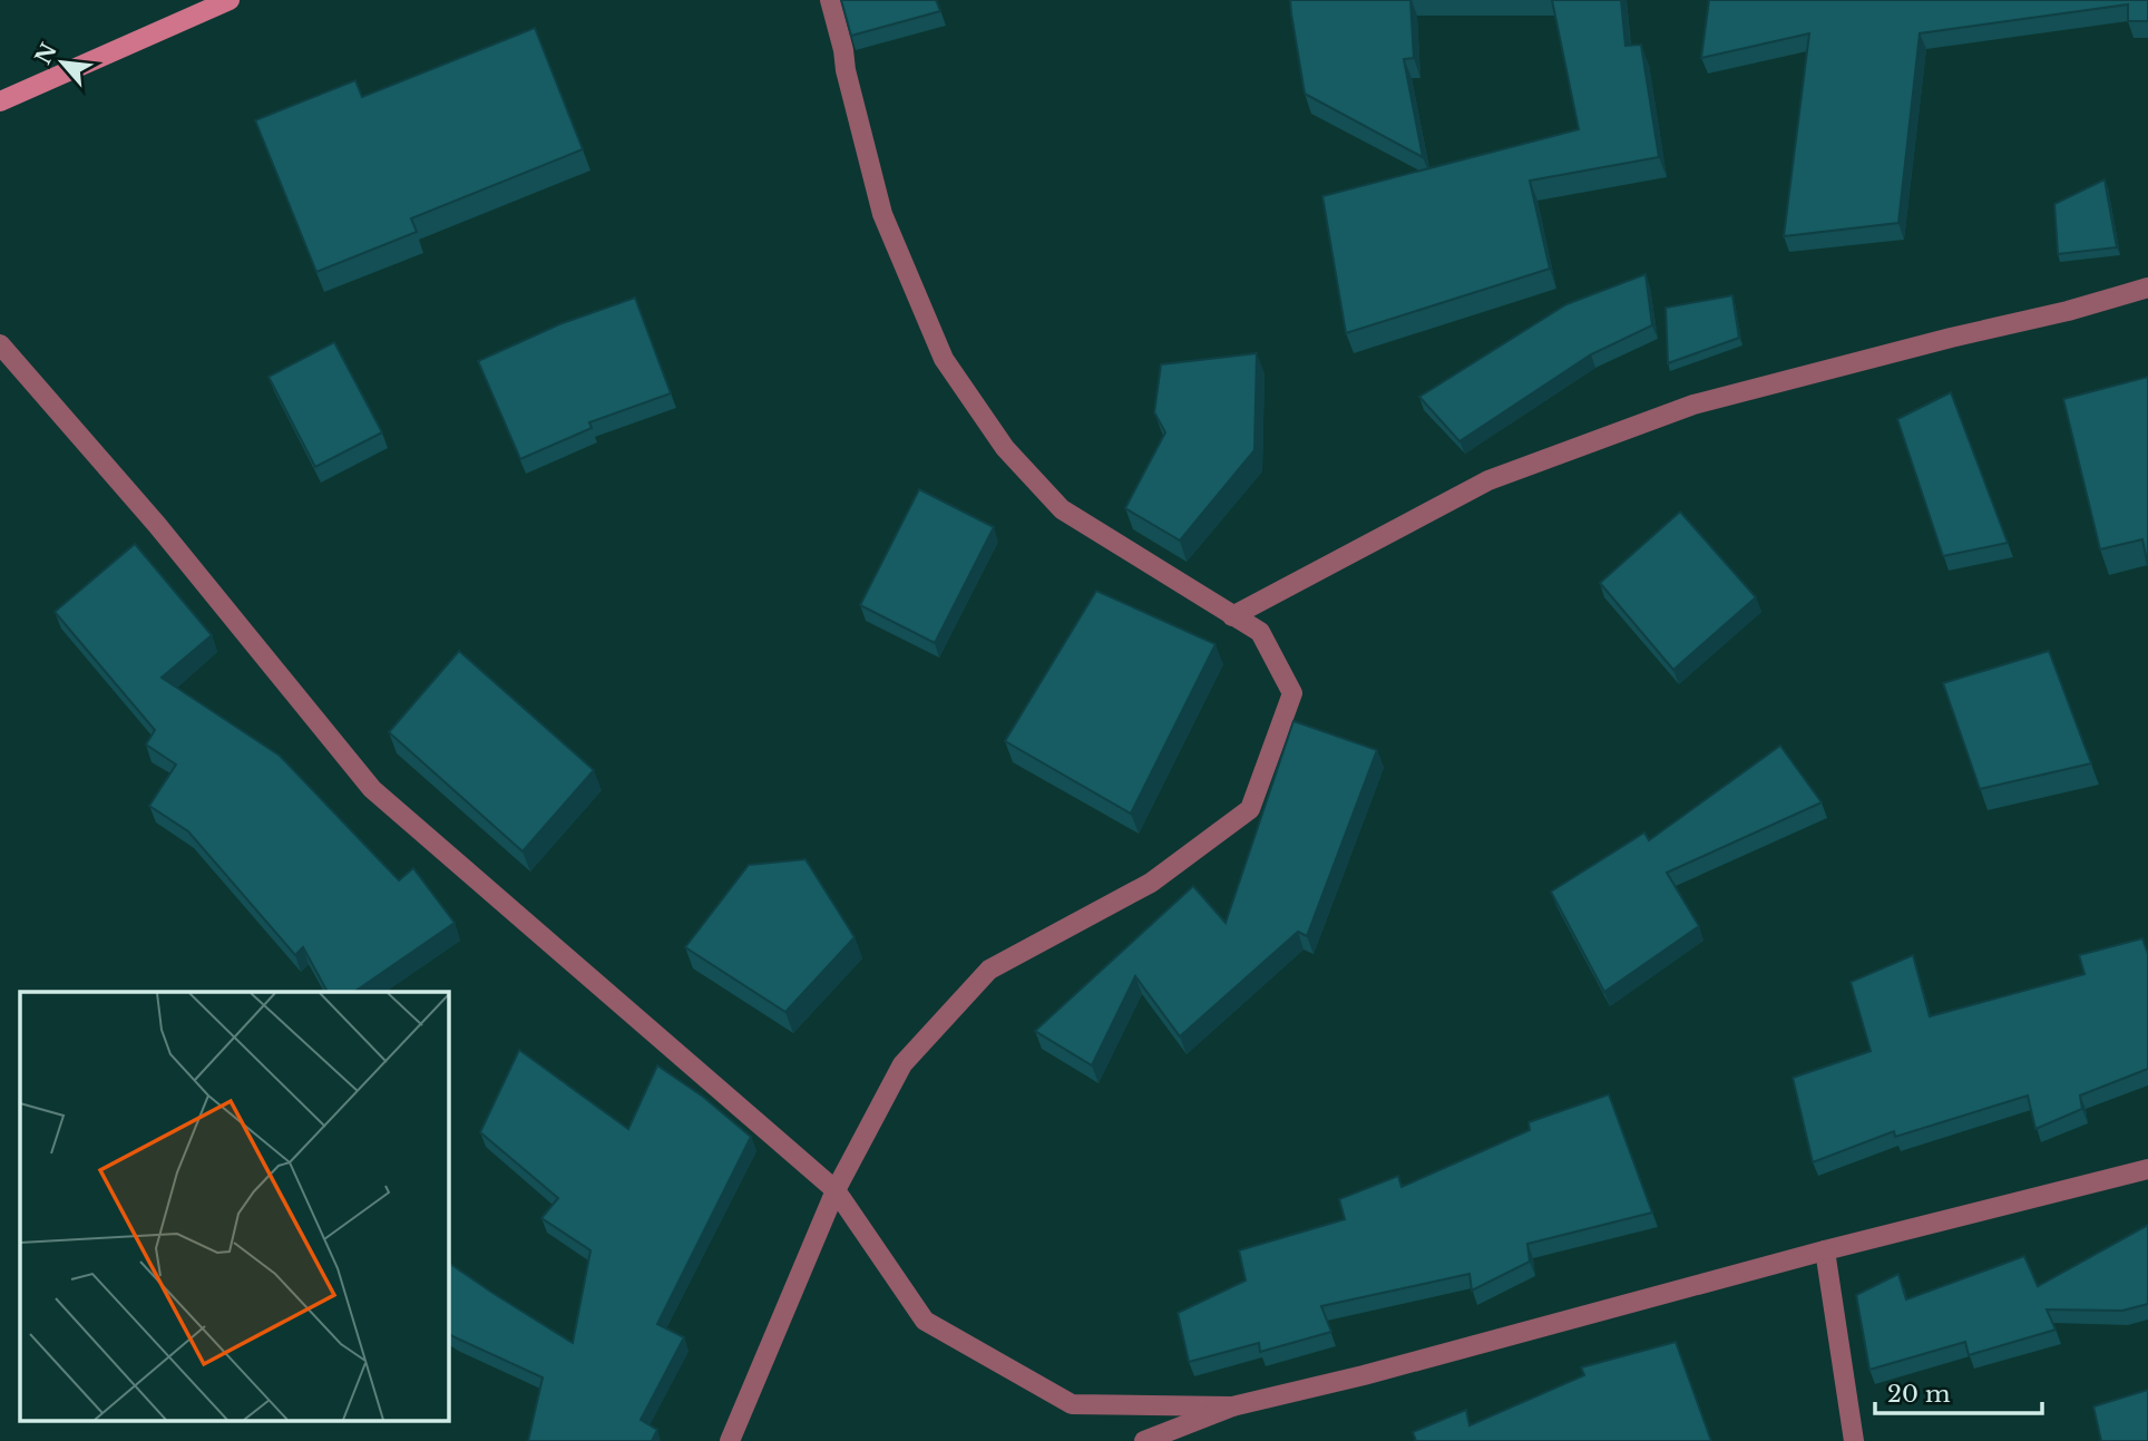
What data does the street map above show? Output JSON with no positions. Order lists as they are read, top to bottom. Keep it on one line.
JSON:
{"scale_bar":"20 m","north":"top left"}
